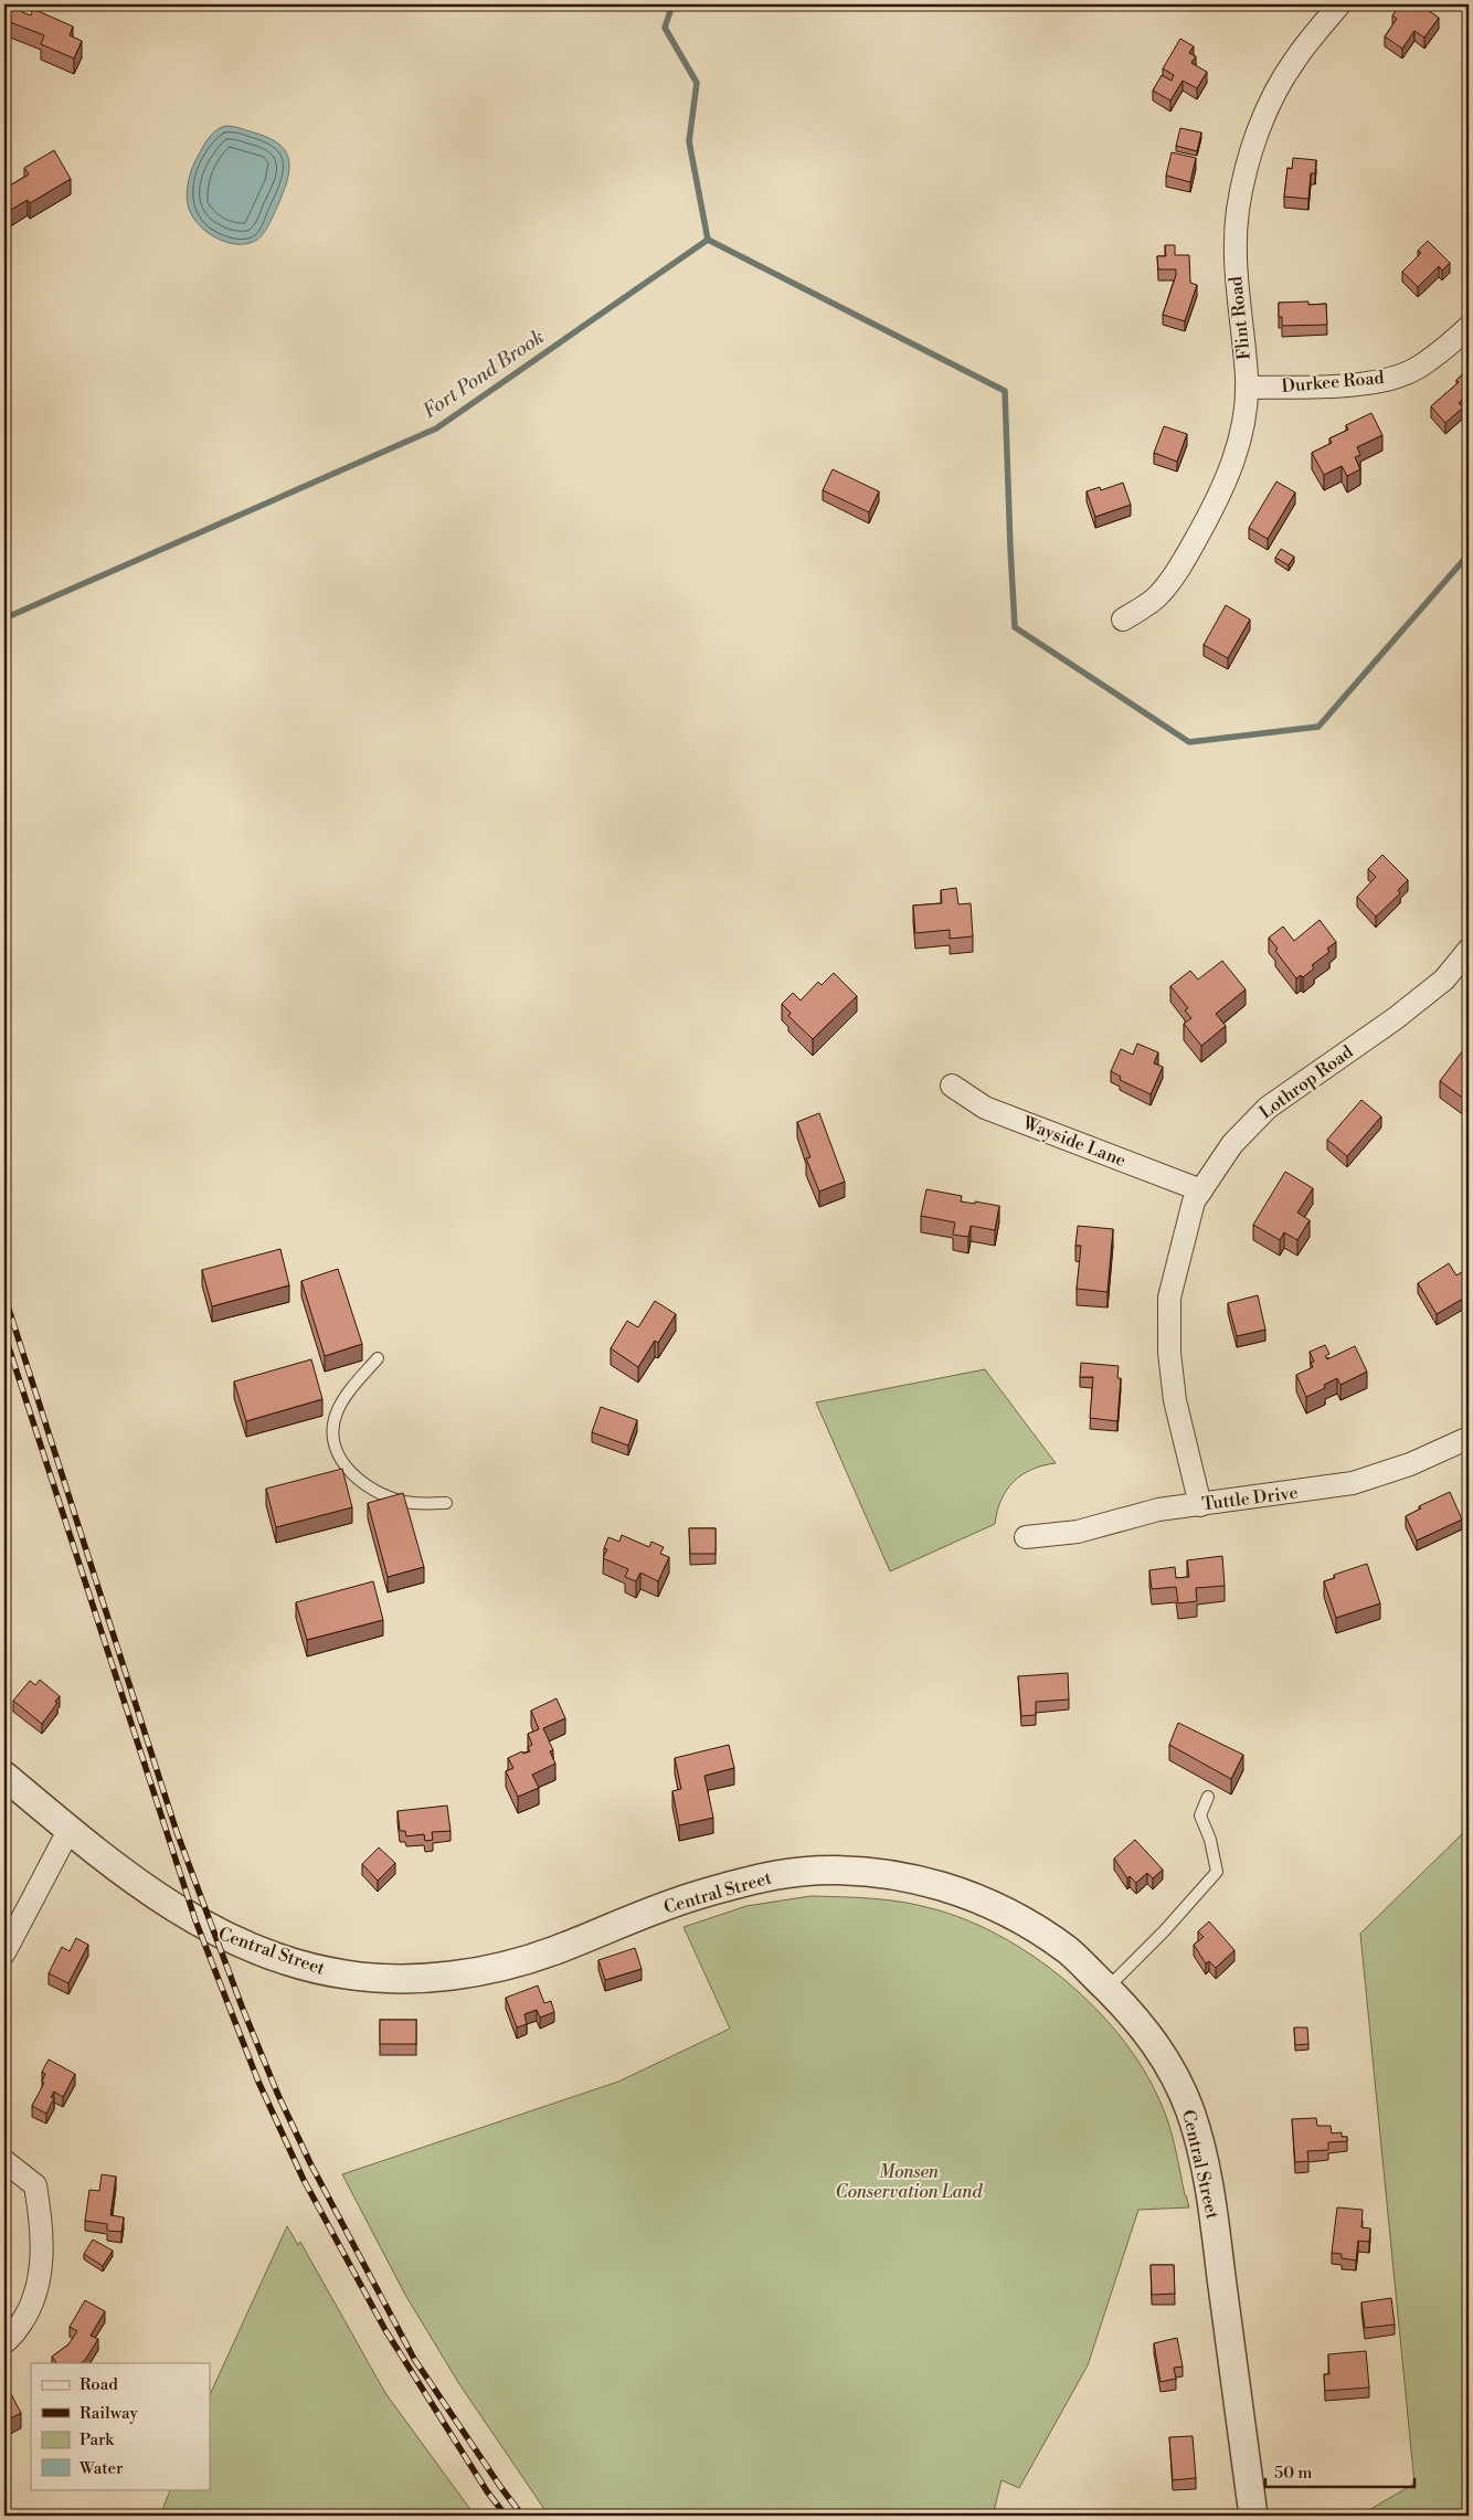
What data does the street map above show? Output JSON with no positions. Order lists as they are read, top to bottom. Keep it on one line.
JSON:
{"streets":{"street":["Flint Road","Durkee Road","Lothrop Road","Wayside Lane","Tuttle Drive","Central Street"]},"crossings":[["Flint Road","Durkee Road"],["Lothrop Road","Wayside Lane"],["Lothrop Road","Tuttle Drive"]],"water":["Fort Pond Brook"],"parks":["Monsen Conservation Land"],"legend":["Road","Railway","Park","Water"],"scale_bar":"50 m"}
